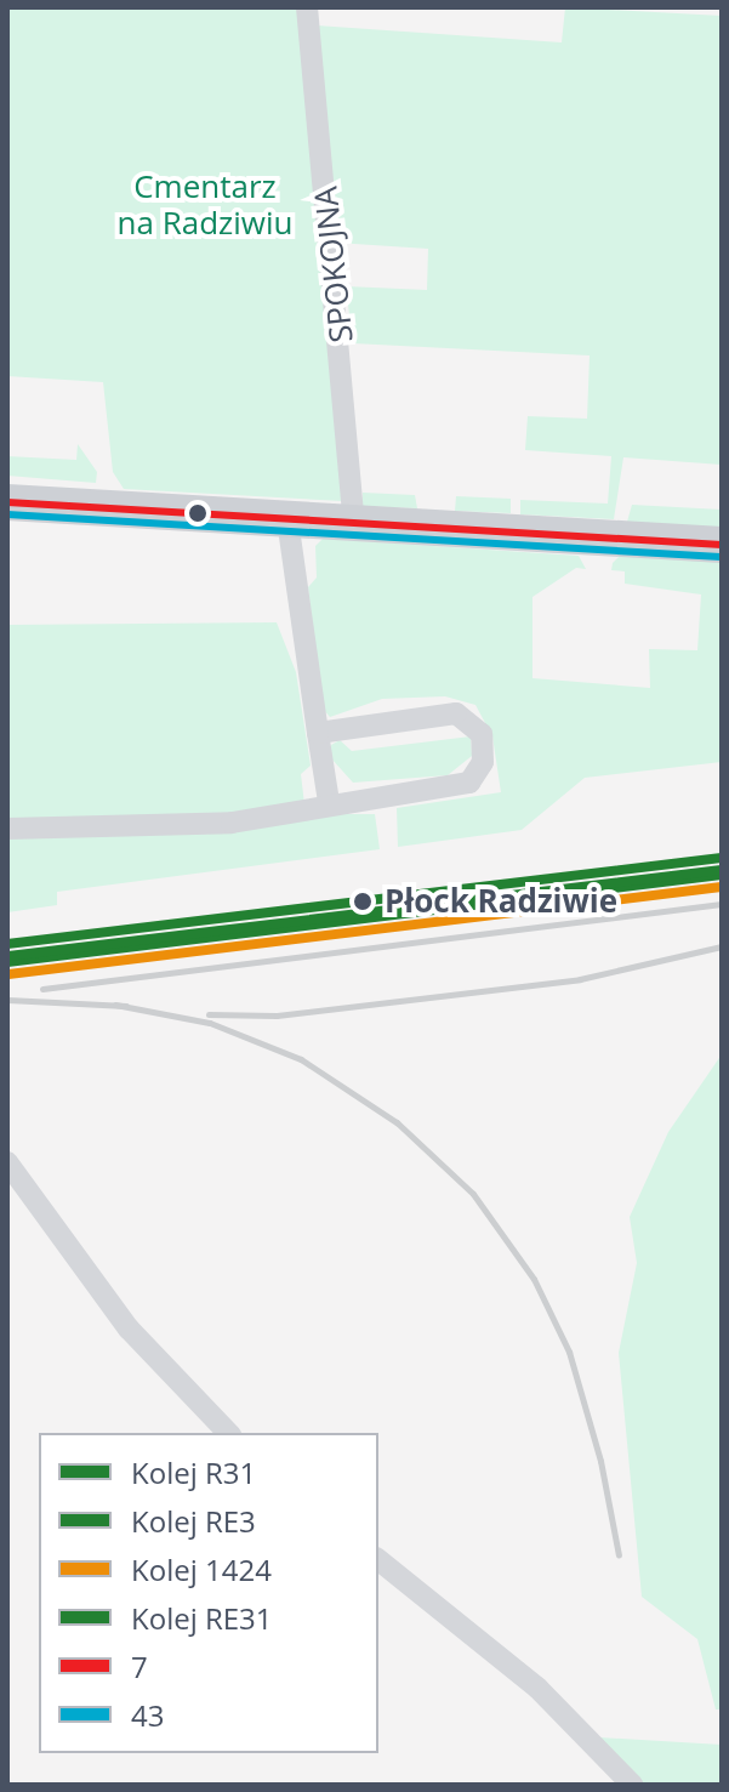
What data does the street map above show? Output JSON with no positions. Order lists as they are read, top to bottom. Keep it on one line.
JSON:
{"streets":{"street":["SPOKOJNA"]},"parks":["Cmentarz na Radziwiu"],"places":["Płock Radziwie"],"lines":["transit line 7","transit line 43","rail line R31","rail line RE31","rail line RE3","rail line 1424"],"legend":["Kolej R31","Kolej RE3","Kolej 1424","Kolej RE31","7","43"]}
